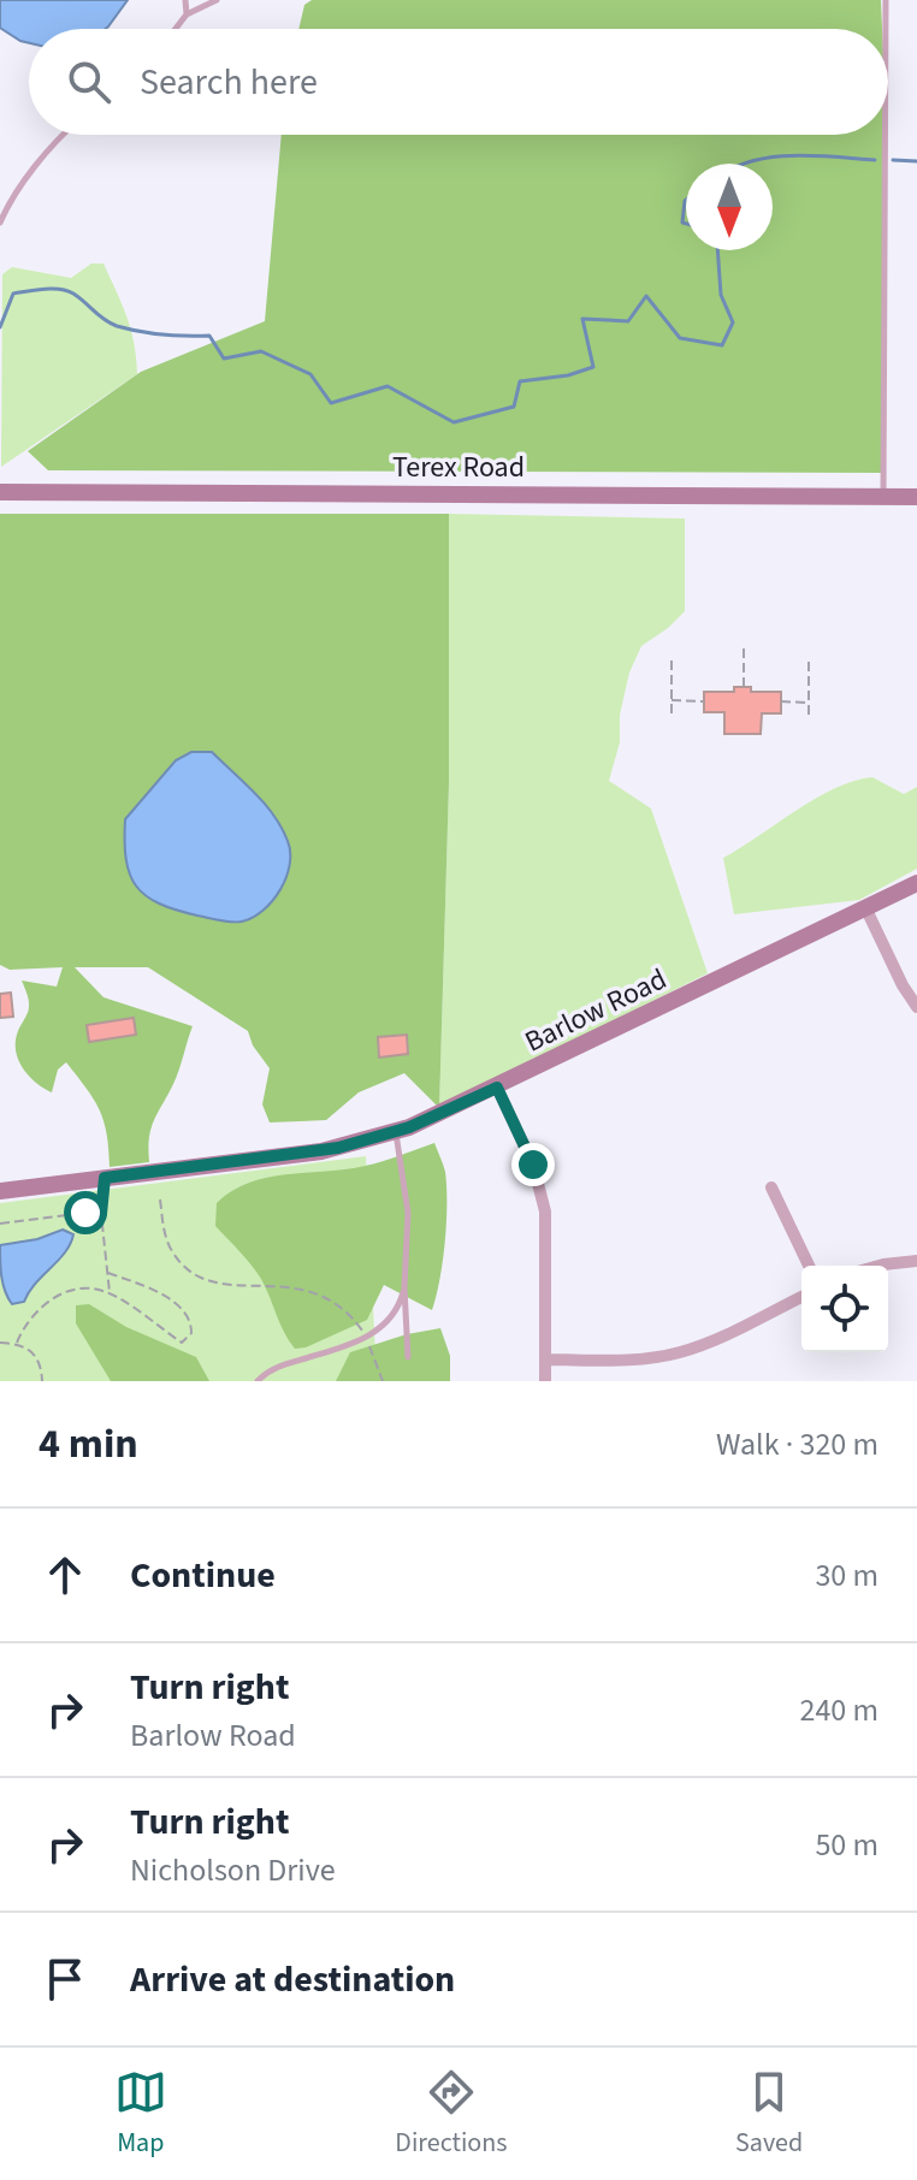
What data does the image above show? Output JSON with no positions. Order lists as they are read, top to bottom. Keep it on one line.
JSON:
{"streets":{"street":["Terex Road","Barlow Road"]},"north":"bottom","page":{"search":"Search here","heading":["4 min","Walk · 320 m"],"list":[["Continue","30 m"],["Turn right","Barlow Road","240 m"],["Turn right","Nicholson Drive","50 m"],"Arrive at destination"],"nav":["Map","Directions","Saved"]}}
